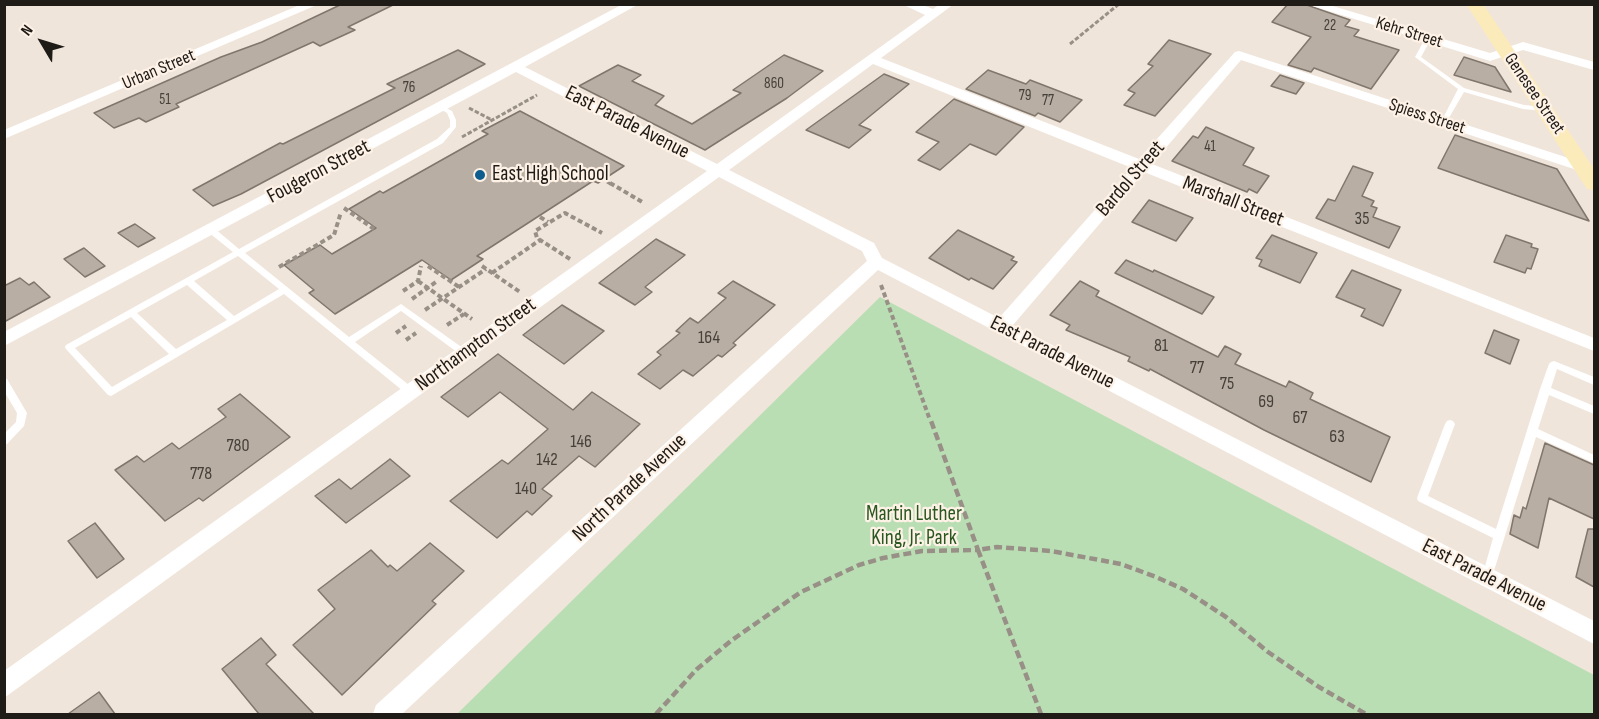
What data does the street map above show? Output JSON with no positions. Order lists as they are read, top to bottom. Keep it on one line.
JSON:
{"streets":{"main road":["Genesee Street"],"street":["Kehr Street","Urban Street","Spiess Street","East Parade Avenue","Fougeron Street","Bardol Street","Marshall Street","Northampton Street","North Parade Avenue"]},"crossings":[["Kehr Street","Genesee Street"],["Genesee Street","Spiess Street"],["Spiess Street","Bardol Street"],["East Parade Avenue","Fougeron Street"],["East Parade Avenue","Bardol Street"],["East Parade Avenue","Northampton Street"],["East Parade Avenue","North Parade Avenue"],["Bardol Street","Marshall Street"],["Marshall Street","Northampton Street"]],"parks":["Martin Luther King, Jr. Park"],"places":["East High School"],"house_numbers":["22","860","76","79","51","77","41","35","164","81","77","75","69","67","63","146","780","142","778","140"],"north":"top left"}
